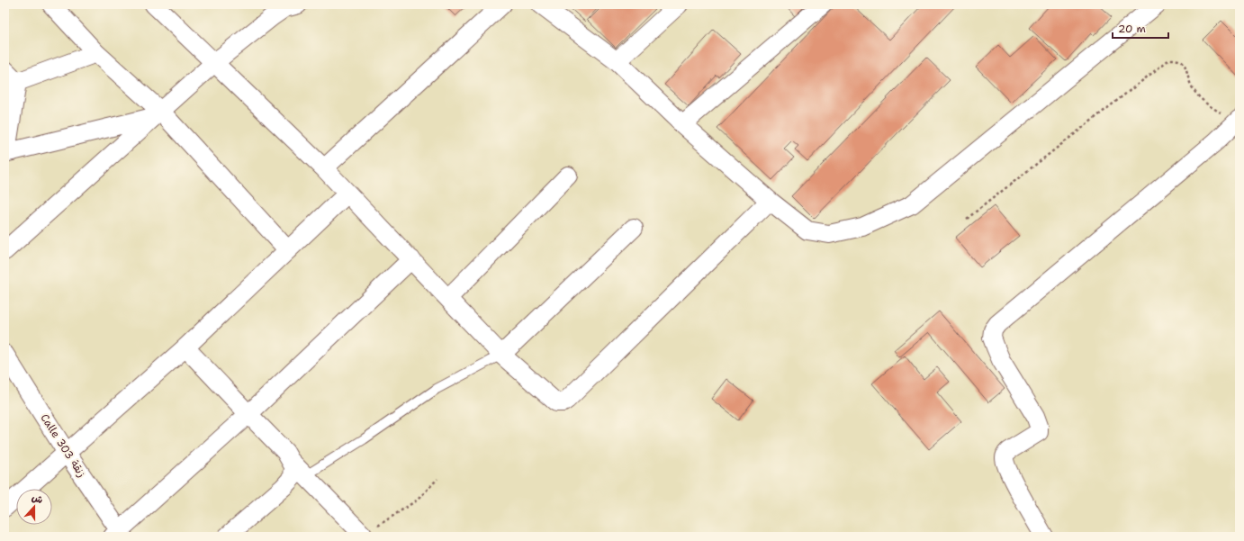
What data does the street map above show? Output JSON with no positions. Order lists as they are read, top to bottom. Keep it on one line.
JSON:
{"streets":{"street":["Calle 303 زنقة"]},"scale_bar":"20 m","north":"top"}
